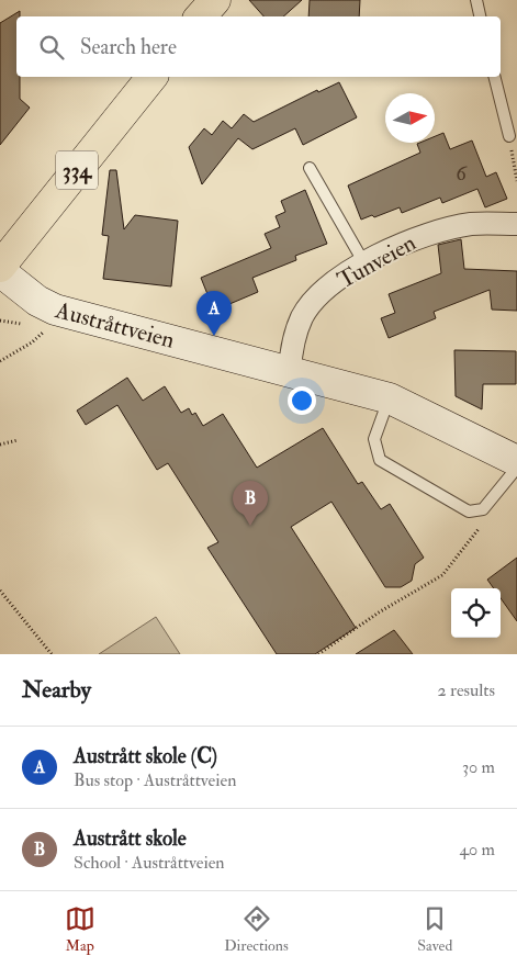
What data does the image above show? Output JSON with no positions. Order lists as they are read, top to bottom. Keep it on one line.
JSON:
{"streets":{"main road":["334","Austråttveien"],"street":["Tunveien"]},"crossings":[["Tunveien","Austråttveien"]],"house_numbers":["6"],"north":"right","page":{"search":"Search here","pins":["A","B"],"heading":["Nearby","2 results"],"list":[{"mark":"A","name":"Austrått skole (C)","note":"Bus stop · Austråttveien","value":"30 m"},{"mark":"B","name":"Austrått skole","note":"School · Austråttveien","value":"40 m"}],"nav":["Map","Directions","Saved"]}}
